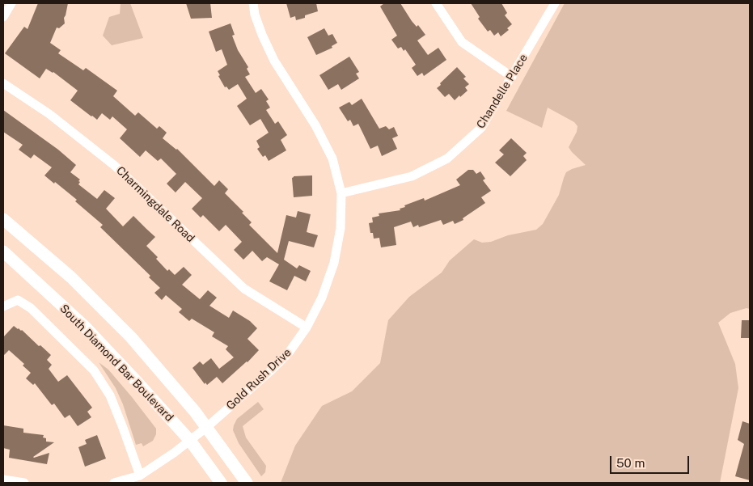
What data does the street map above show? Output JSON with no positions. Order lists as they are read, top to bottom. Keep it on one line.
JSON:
{"streets":{"main road":["South Diamond Bar Boulevard"],"street":["Chandelle Place","Charmingdale Road","Gold Rush Drive"]},"crossings":[["Chandelle Place","Gold Rush Drive"],["Charmingdale Road","Gold Rush Drive"],["South Diamond Bar Boulevard","Gold Rush Drive"]],"scale_bar":"50 m"}
